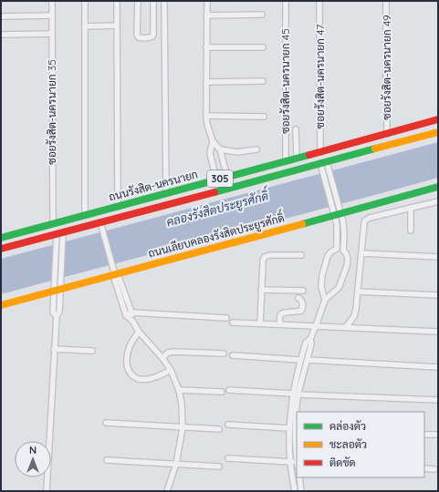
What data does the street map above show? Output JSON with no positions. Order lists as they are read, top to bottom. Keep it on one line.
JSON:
{"streets":{"main road":["305","ถนนรังสิต-นครนายก","ถนนเลียบคลองรังสิตประยูรศักดิ์"],"street":["ซอยรังสิต-นครนายก 49","ซอยรังสิต-นครนายก 47","ซอยรังสิต-นครนายก 45","ซอยรังสิต-นครนายก 35"]},"crossings":[["ซอยรังสิต-นครนายก 49","ถนนรังสิต-นครนายก"],["ซอยรังสิต-นครนายก 47","ถนนรังสิต-นครนายก"],["ซอยรังสิต-นครนายก 45","ถนนรังสิต-นครนายก"],["ซอยรังสิต-นครนายก 35","ถนนรังสิต-นครนายก"]],"water":["คลองรังสิตประยูรศักดิ์"],"legend":["คล่องตัว","ชะลอตัว","ติดขัด"],"north":"top"}
